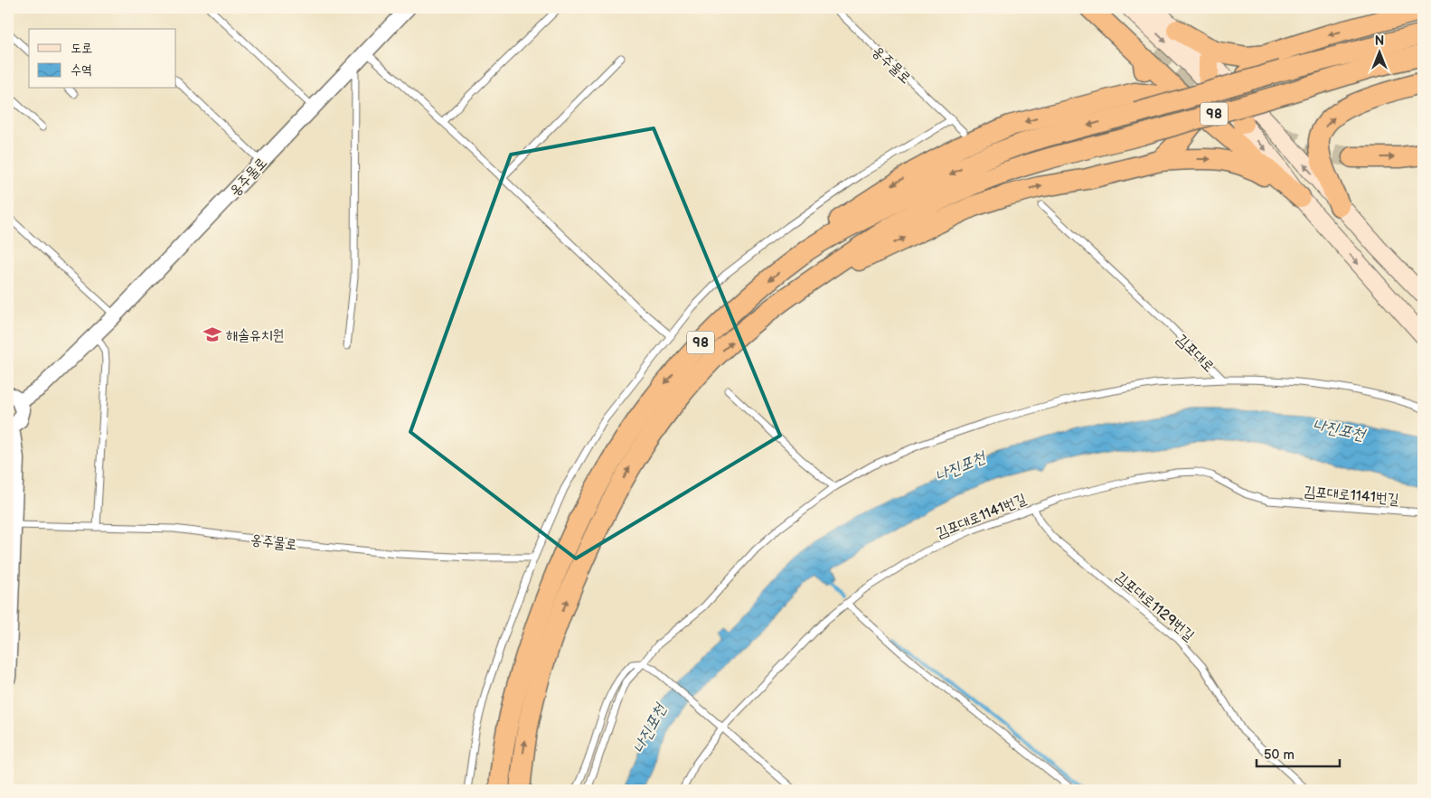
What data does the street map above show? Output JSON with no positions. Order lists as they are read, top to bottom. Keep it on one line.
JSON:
{"streets":{"highway":["98"],"street":["옹주물로"],"lane":["김포대로","김포대로1141번길","김포대로1129번길"]},"crossings":[["김포대로1141번길","김포대로1129번길"]],"water":["나진포천"],"places":{"school or university":["해솔유치원"]},"legend":["도로","수역"],"scale_bar":"50 m","north":"top"}
